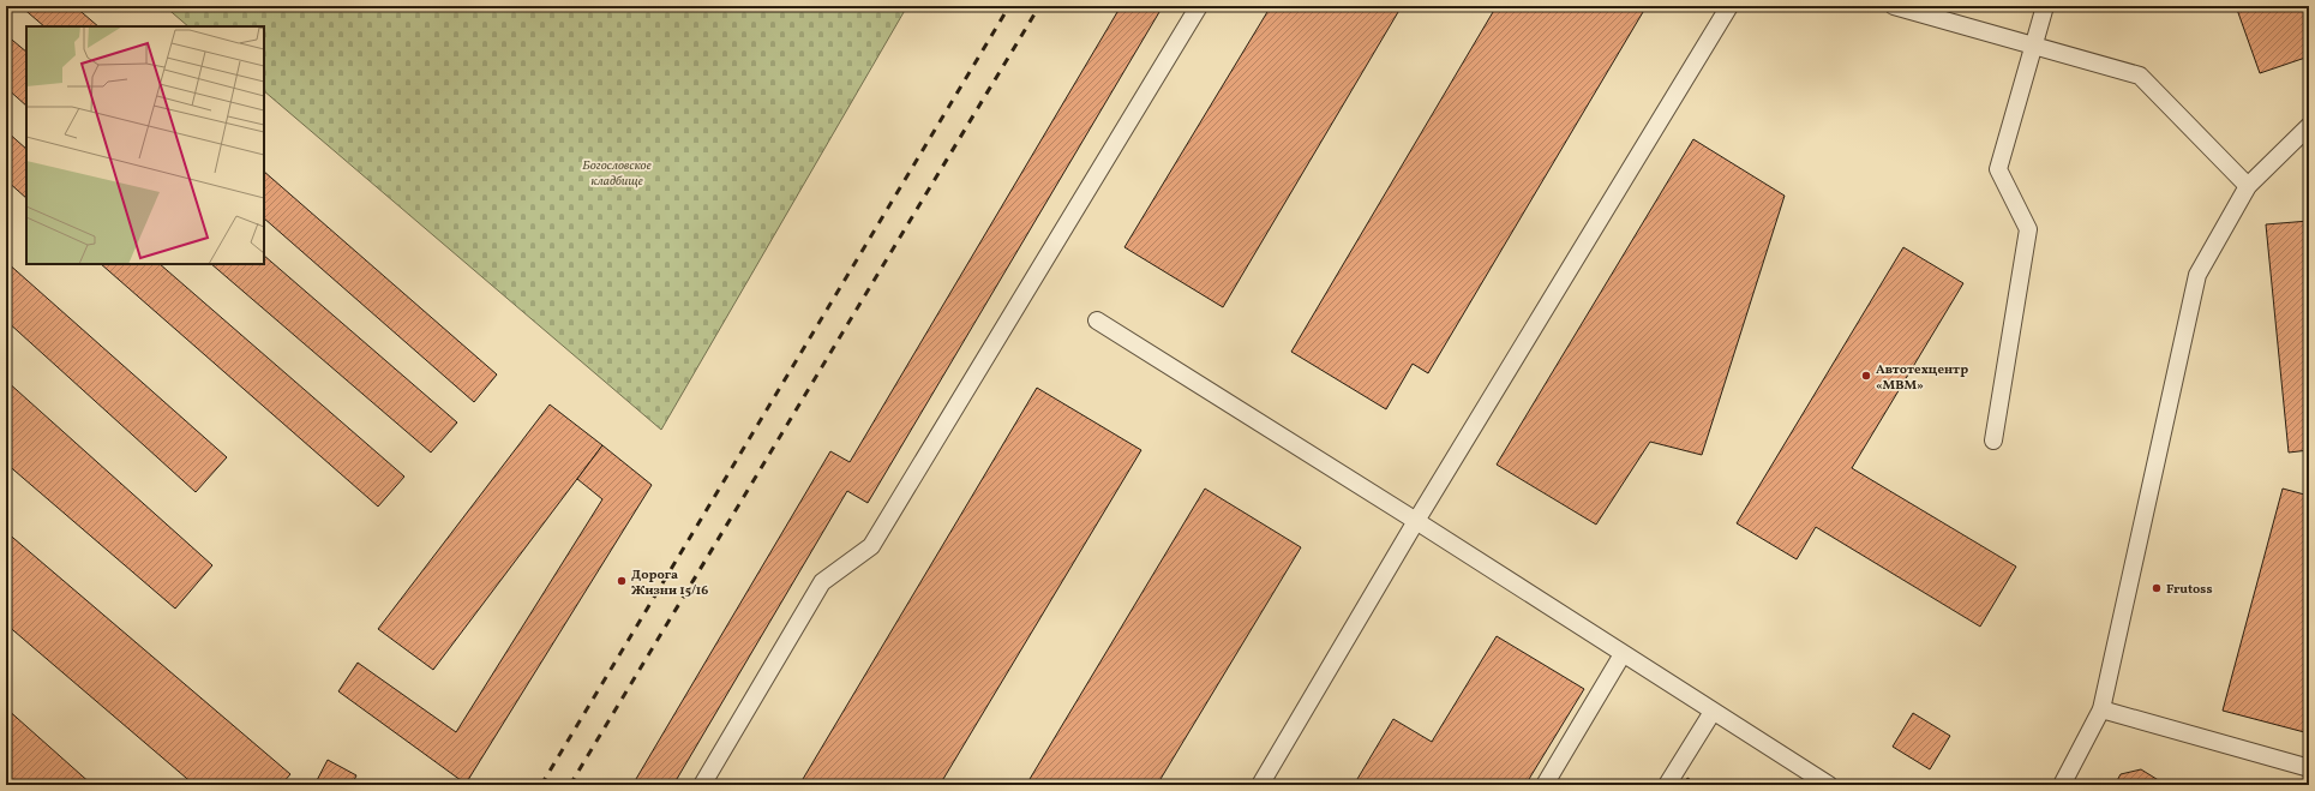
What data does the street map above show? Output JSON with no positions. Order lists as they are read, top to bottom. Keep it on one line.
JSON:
{"parks":["Богословское кладбище"],"places":["Автотехцентр «МВМ»","Дорога Жизни 15/16","Frutoss"]}
